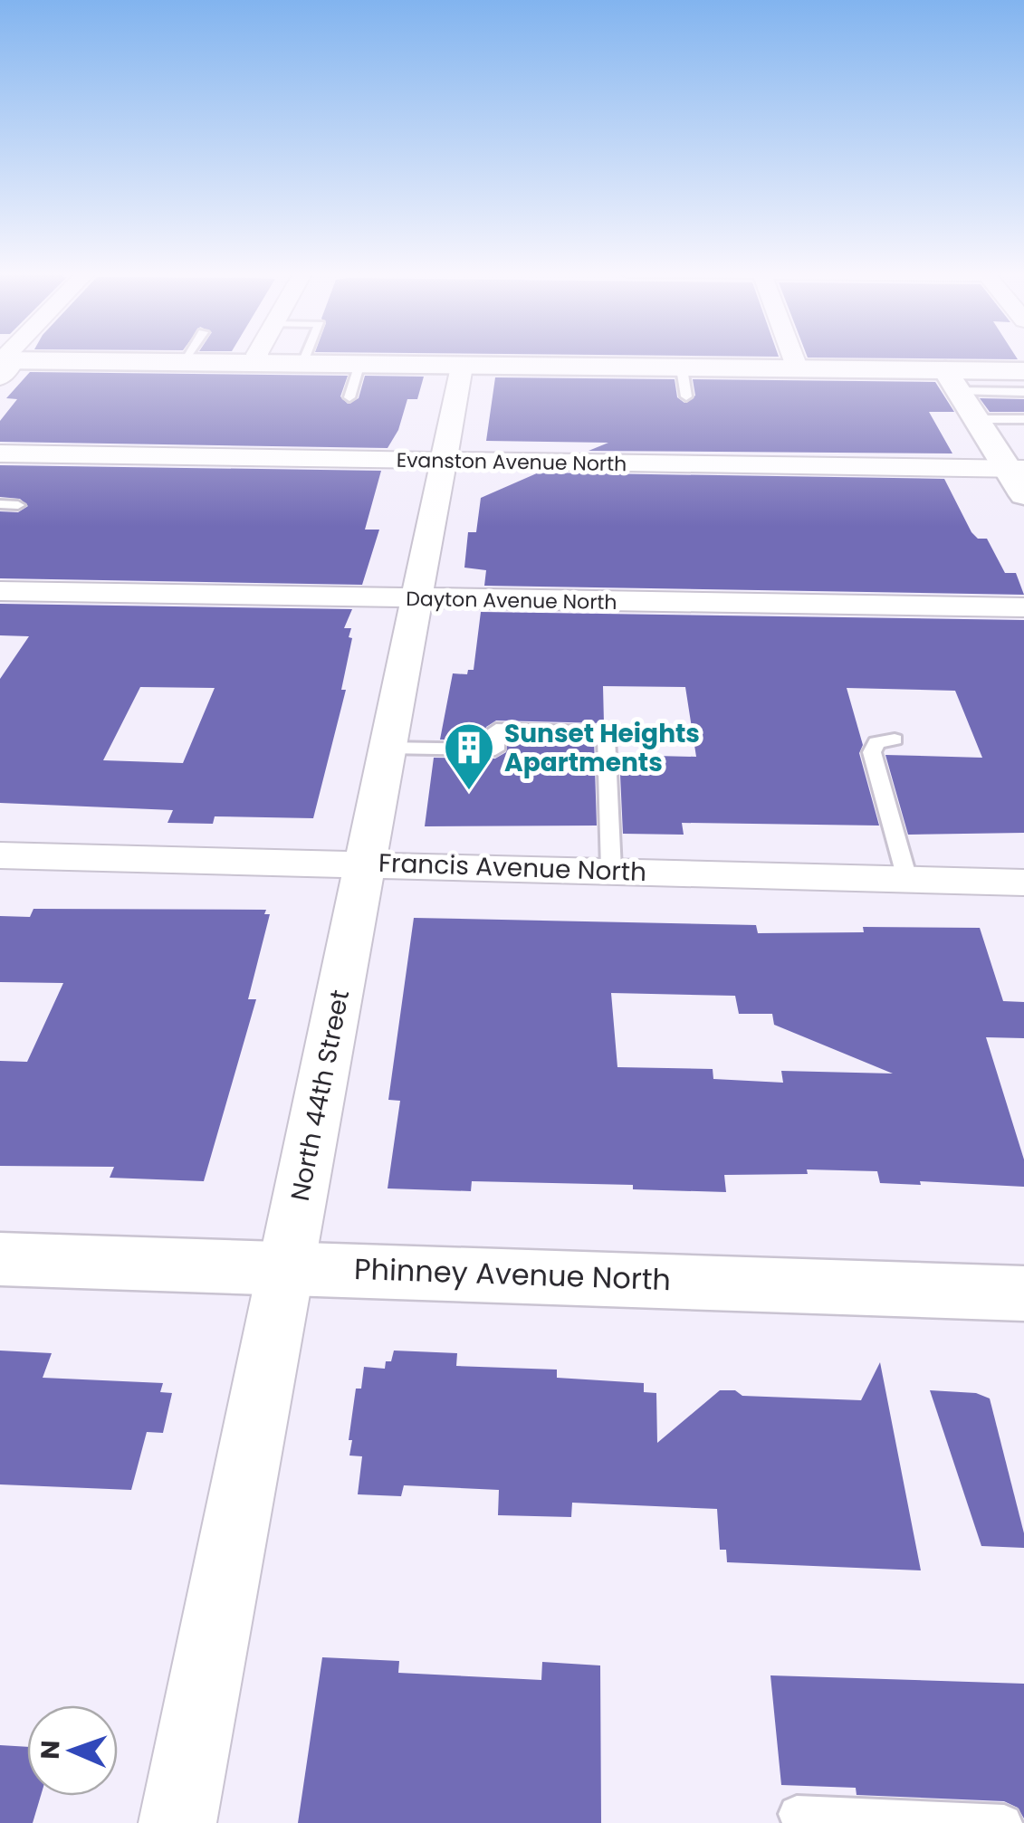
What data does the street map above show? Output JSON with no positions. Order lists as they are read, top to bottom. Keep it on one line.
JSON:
{"streets":{"main road":["Phinney Avenue North"],"street":["Evanston Avenue North","Dayton Avenue North","Francis Avenue North","North 44th Street"]},"crossings":[["Evanston Avenue North","North 44th Street"],["Dayton Avenue North","North 44th Street"],["Francis Avenue North","North 44th Street"],["North 44th Street","Phinney Avenue North"]],"places":{"building":["Sunset Heights Apartments"]},"north":"left"}
